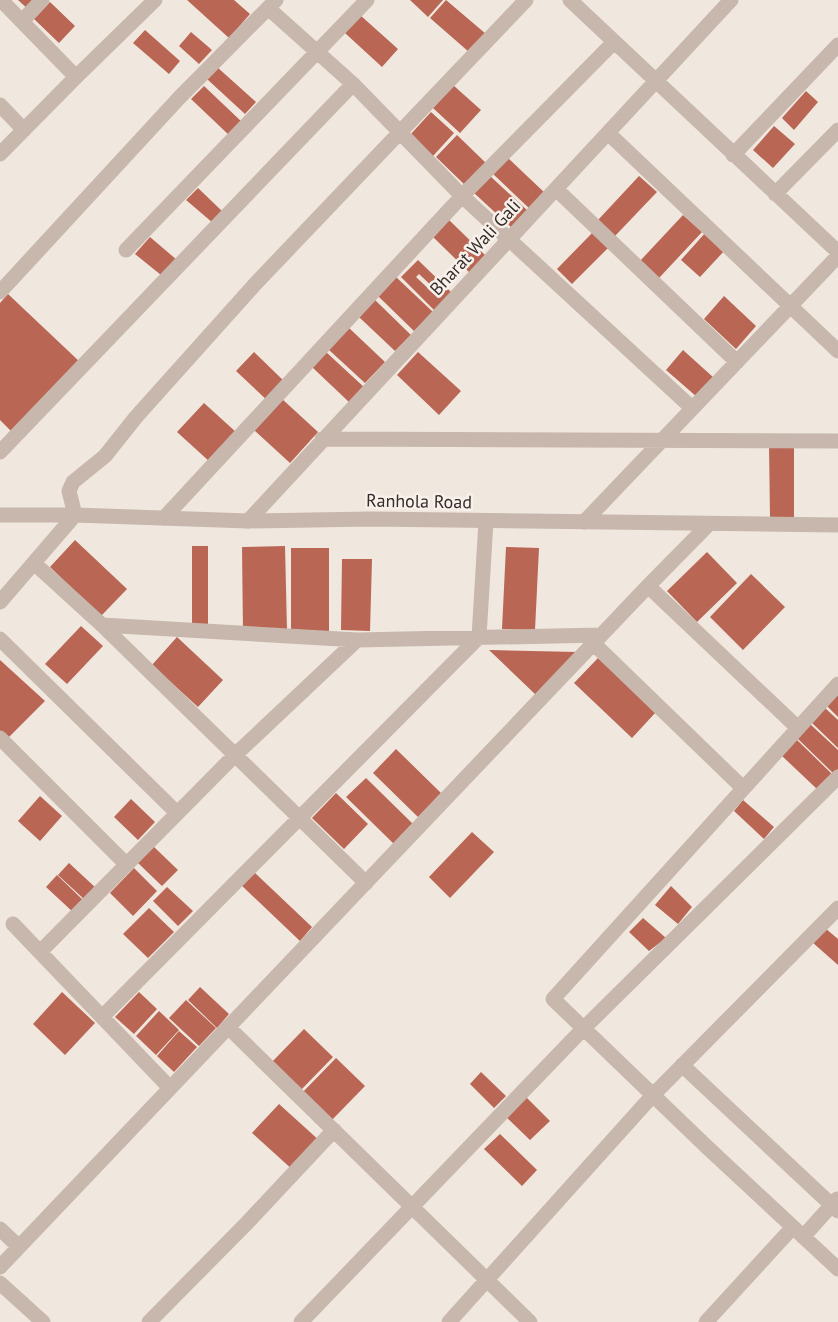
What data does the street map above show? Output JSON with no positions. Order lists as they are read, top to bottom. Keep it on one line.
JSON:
{"streets":{"street":["Bharat Wali Gali","Ranhola Road"]},"crossings":[["Bharat Wali Gali","Ranhola Road"]]}
